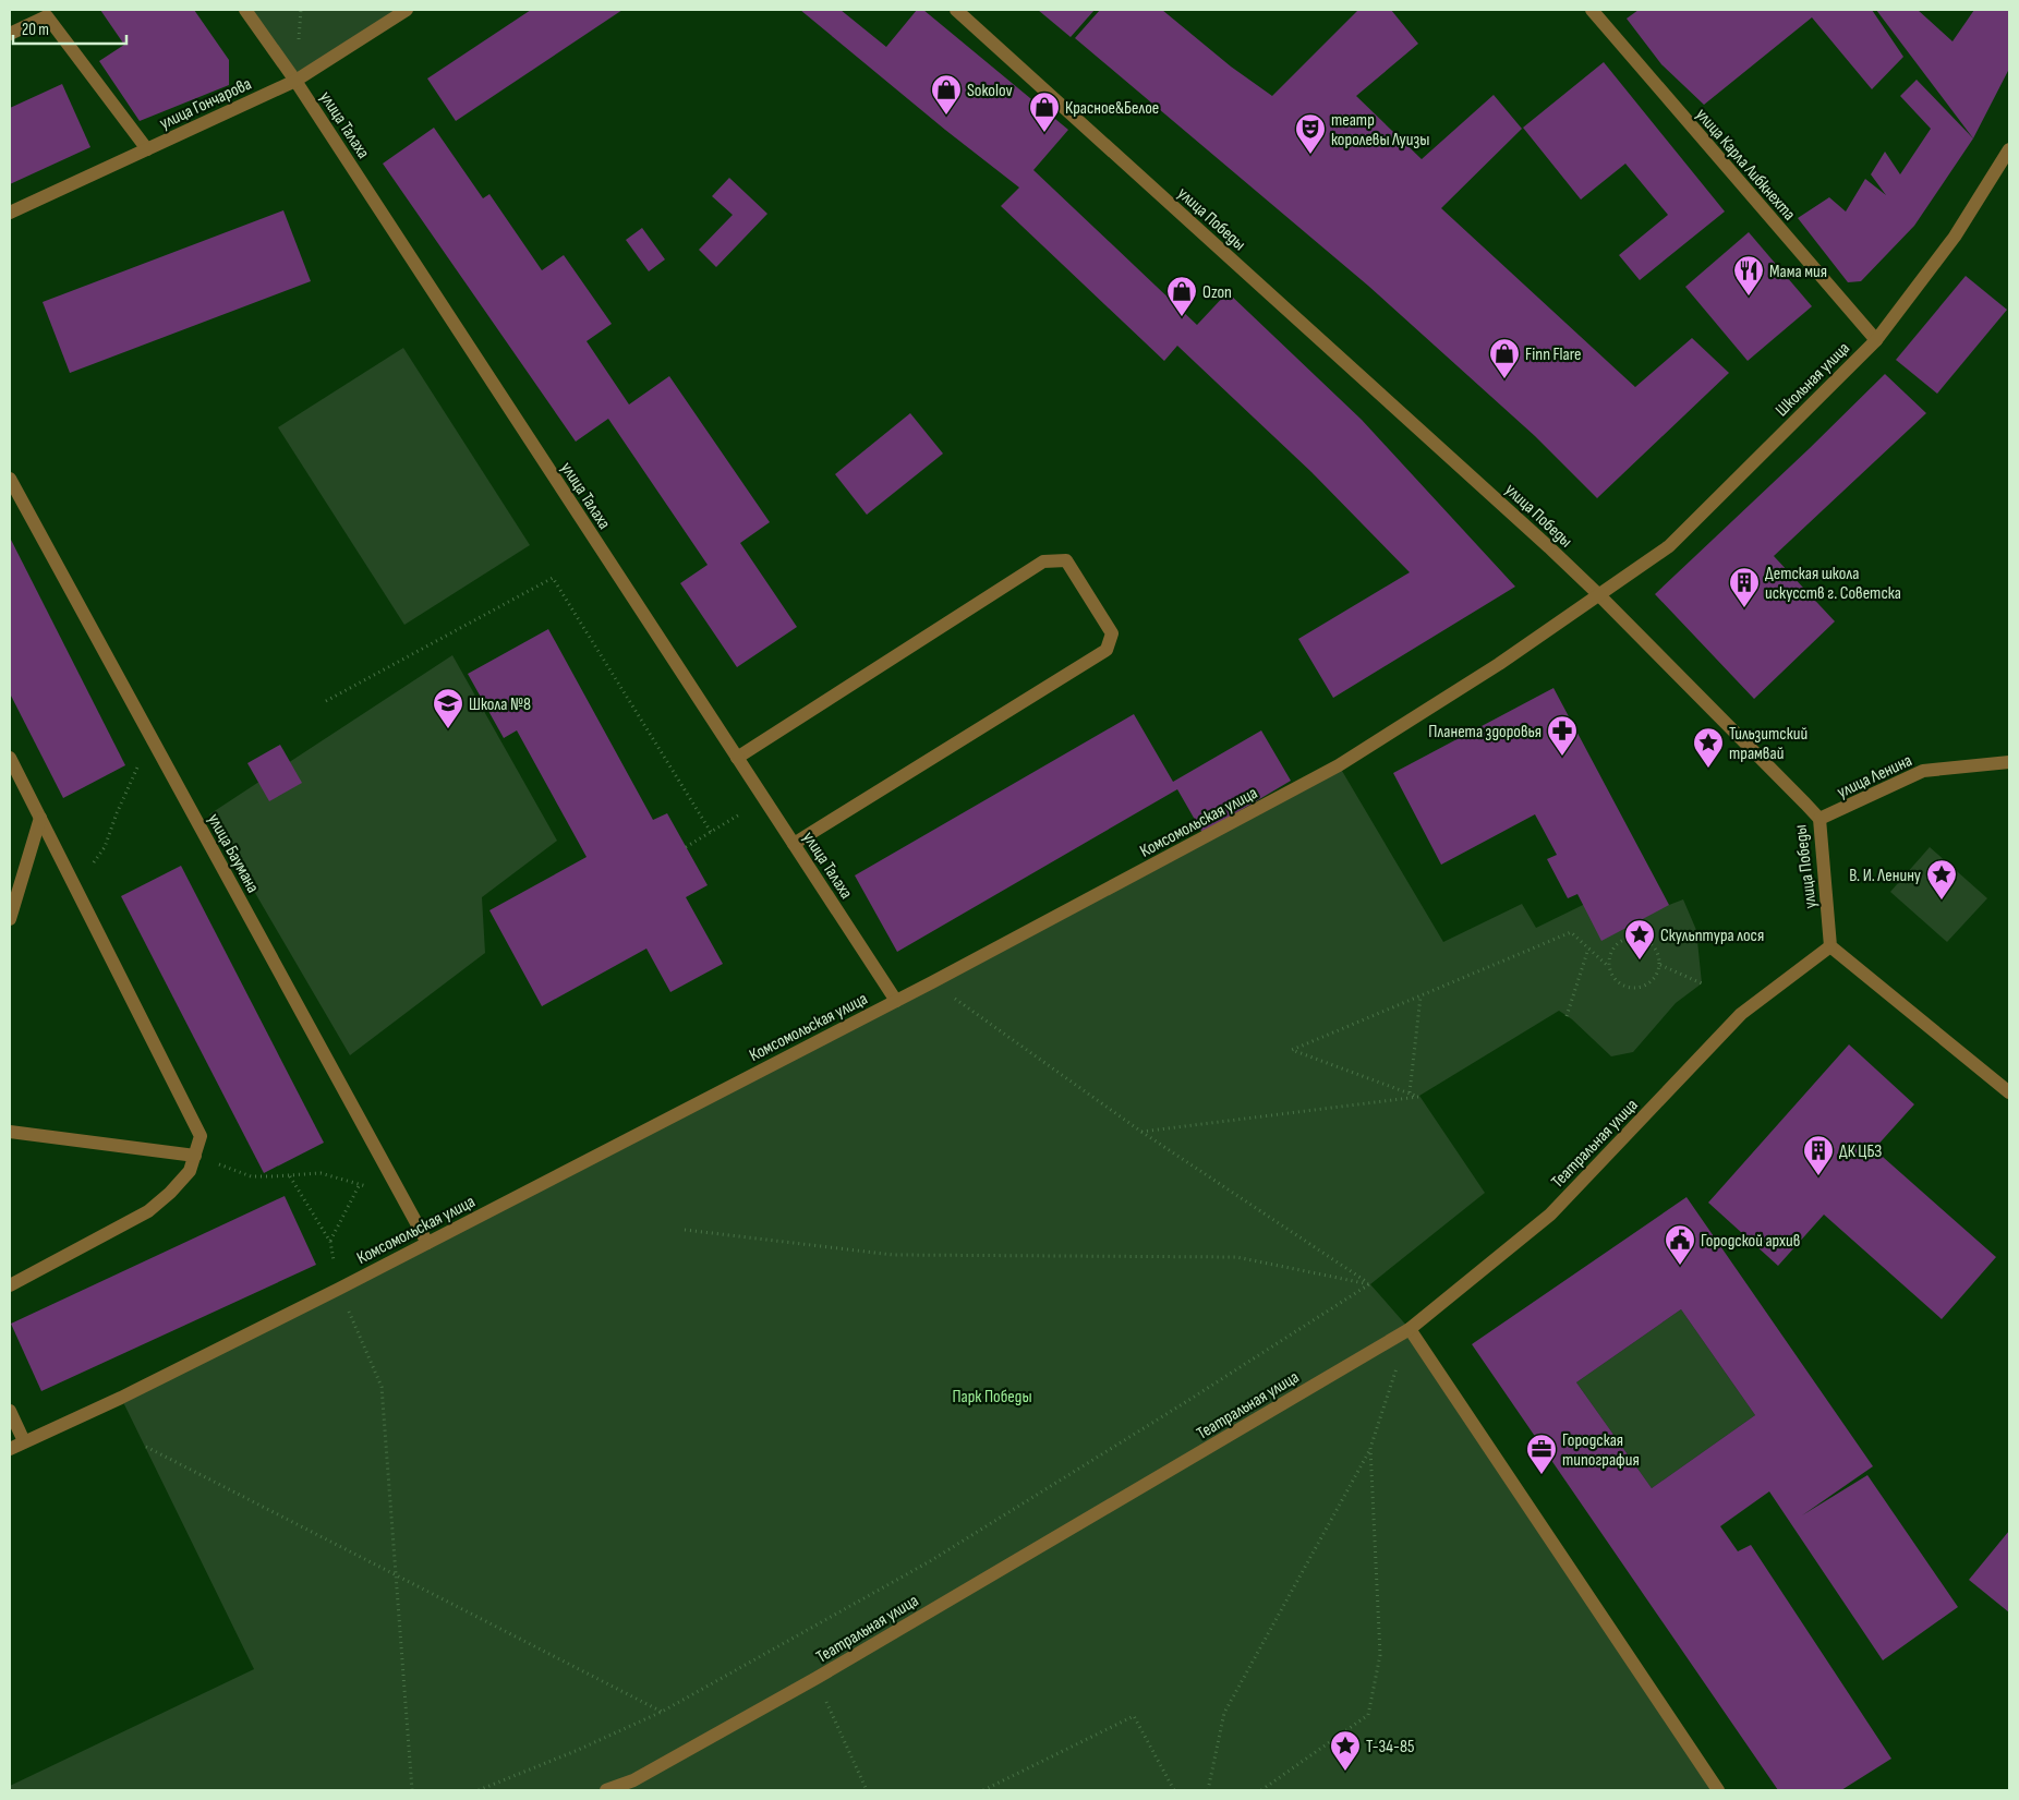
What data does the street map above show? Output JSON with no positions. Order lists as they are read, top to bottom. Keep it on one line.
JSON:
{"streets":{"street":["улица Гончарова","улица Талаха","улица Карла Либкнехта","улица Победы","Школьная улица","улица Ленина","Комсомольская улица","улица Баумана","Театральная улица"]},"crossings":[["улица Гончарова","улица Талаха"],["улица Талаха","Комсомольская улица"],["улица Карла Либкнехта","Школьная улица"],["улица Победы","Школьная улица"],["улица Победы","улица Ленина"],["улица Победы","Комсомольская улица"],["улица Победы","Театральная улица"],["Школьная улица","Комсомольская улица"],["Комсомольская улица","улица Баумана"]],"parks":["Парк Победы"],"places":{"shop":["Sokolov","Красное&Белое","Ozon","Finn Flare"],"theatre":["театр королевы Луизы"],"restaurant":["Мама мия"],"building":["Детская школа искусств г. Советска","ДК ЦБЗ"],"school or university":["Школа №8"],"pharmacy":["Планета здоровья"],"place":["Тильзитский трамвай","В. И. Ленину","Скульптура лося","Т-34-85"],"public building":["Городской архив"],"office":["Городская типография"]},"scale_bar":"20 m"}
